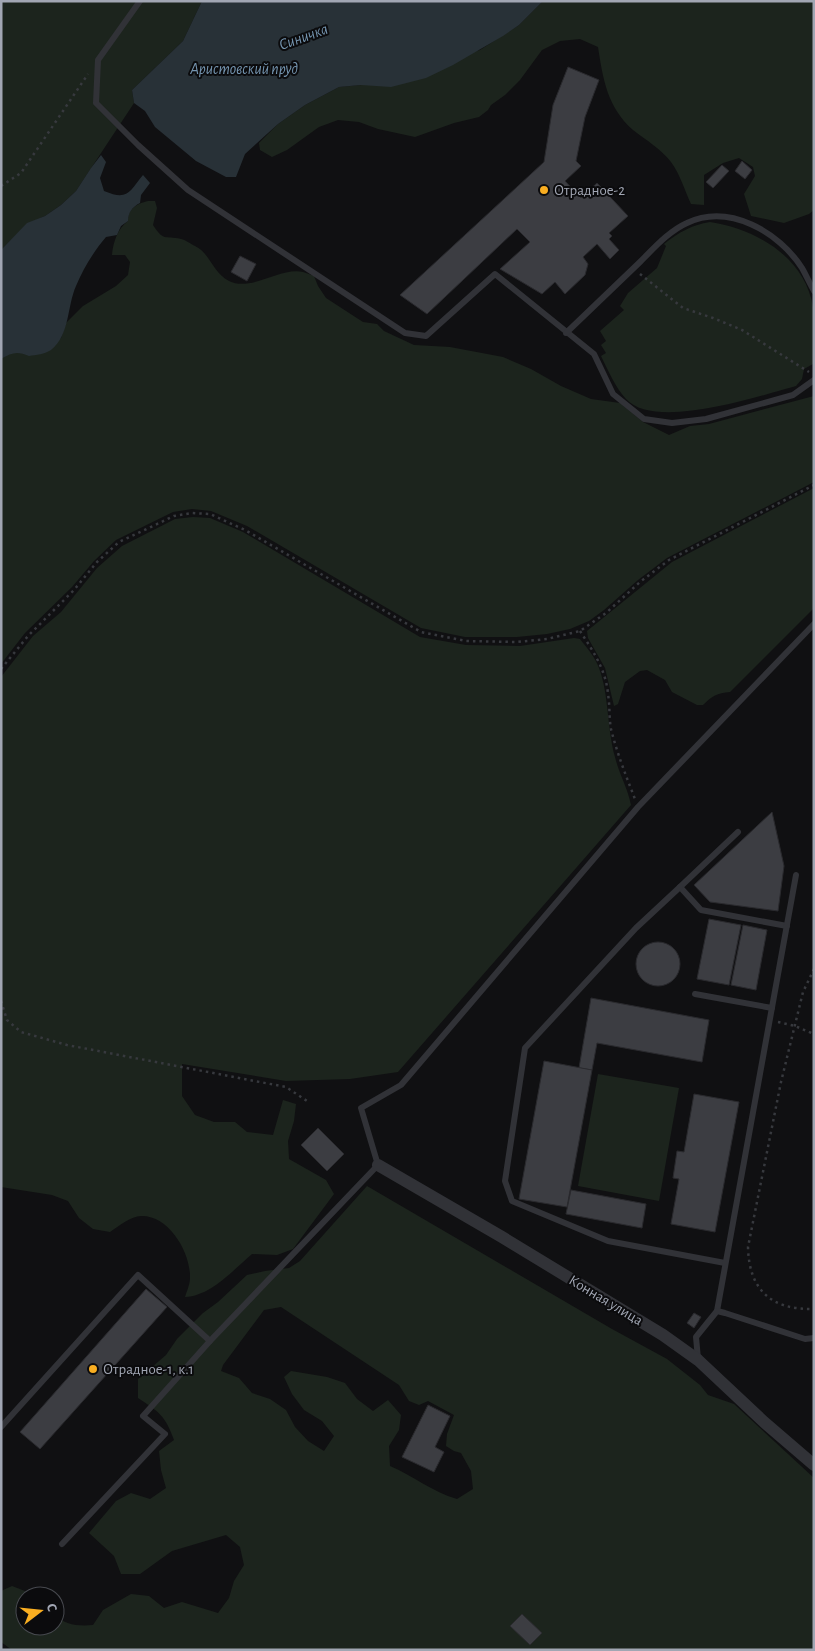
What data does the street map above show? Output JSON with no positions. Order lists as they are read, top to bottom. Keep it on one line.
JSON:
{"streets":{"street":["Конная улица"]},"water":["Синичка","Аристовский пруд"],"places":["Отрадное-2","Отрадное-1, к.1"],"north":"right"}
